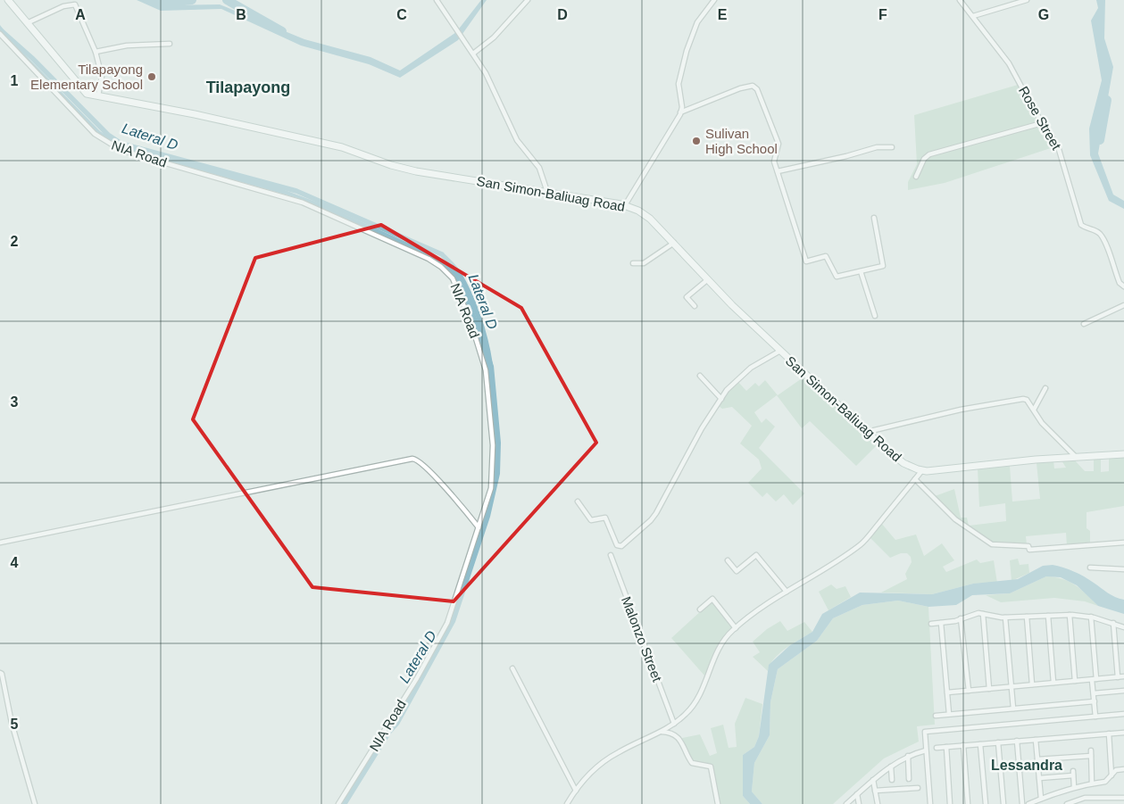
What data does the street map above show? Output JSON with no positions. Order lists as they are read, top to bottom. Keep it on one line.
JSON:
{"streets":{"main road":["San Simon-Baliuag Road"],"street":["Rose Street","NIA Road","Malonzo Street"]},"districts":["Tilapayong","Lessandra"],"water":["Lateral D"],"places":["Tilapayong Elementary School","Sulivan High School"],"grid":{"columns":["A","B","C","D","E","F","G"],"rows":["1","2","3","4","5"]}}
